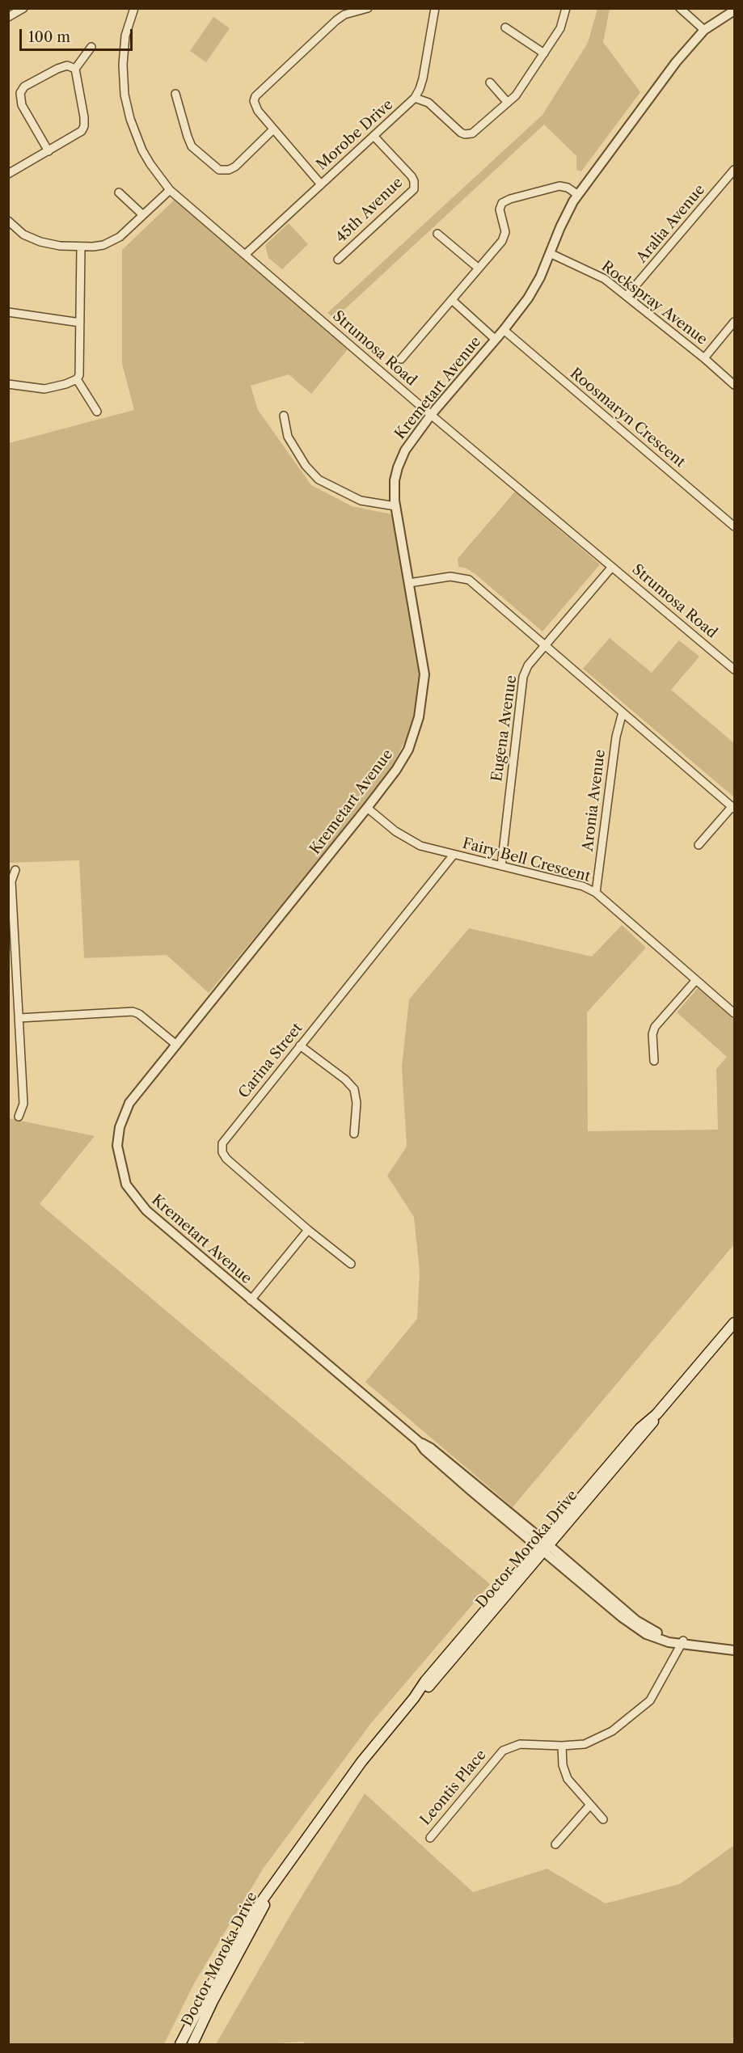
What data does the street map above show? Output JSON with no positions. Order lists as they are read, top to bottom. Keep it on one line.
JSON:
{"streets":{"main road":["Doctor Moroka Drive"],"street":["Morobe Drive","45th Avenue","Aralia Avenue","Rockspray Avenue","Strumosa Road","Kremetart Avenue","Roosmaryn Crescent","Eugena Avenue","Aronia Avenue","Fairy Bell Crescent","Carina Street","Leontis Place"]},"crossings":[["Morobe Drive","45th Avenue"],["Morobe Drive","Strumosa Road"],["Aralia Avenue","Rockspray Avenue"],["Rockspray Avenue","Kremetart Avenue"],["Strumosa Road","Kremetart Avenue"],["Strumosa Road","Eugena Avenue"],["Kremetart Avenue","Roosmaryn Crescent"],["Kremetart Avenue","Fairy Bell Crescent"],["Kremetart Avenue","Doctor Moroka Drive"],["Kremetart Avenue","Leontis Place"],["Eugena Avenue","Fairy Bell Crescent"],["Aronia Avenue","Fairy Bell Crescent"],["Fairy Bell Crescent","Carina Street"]],"scale_bar":"100 m"}
